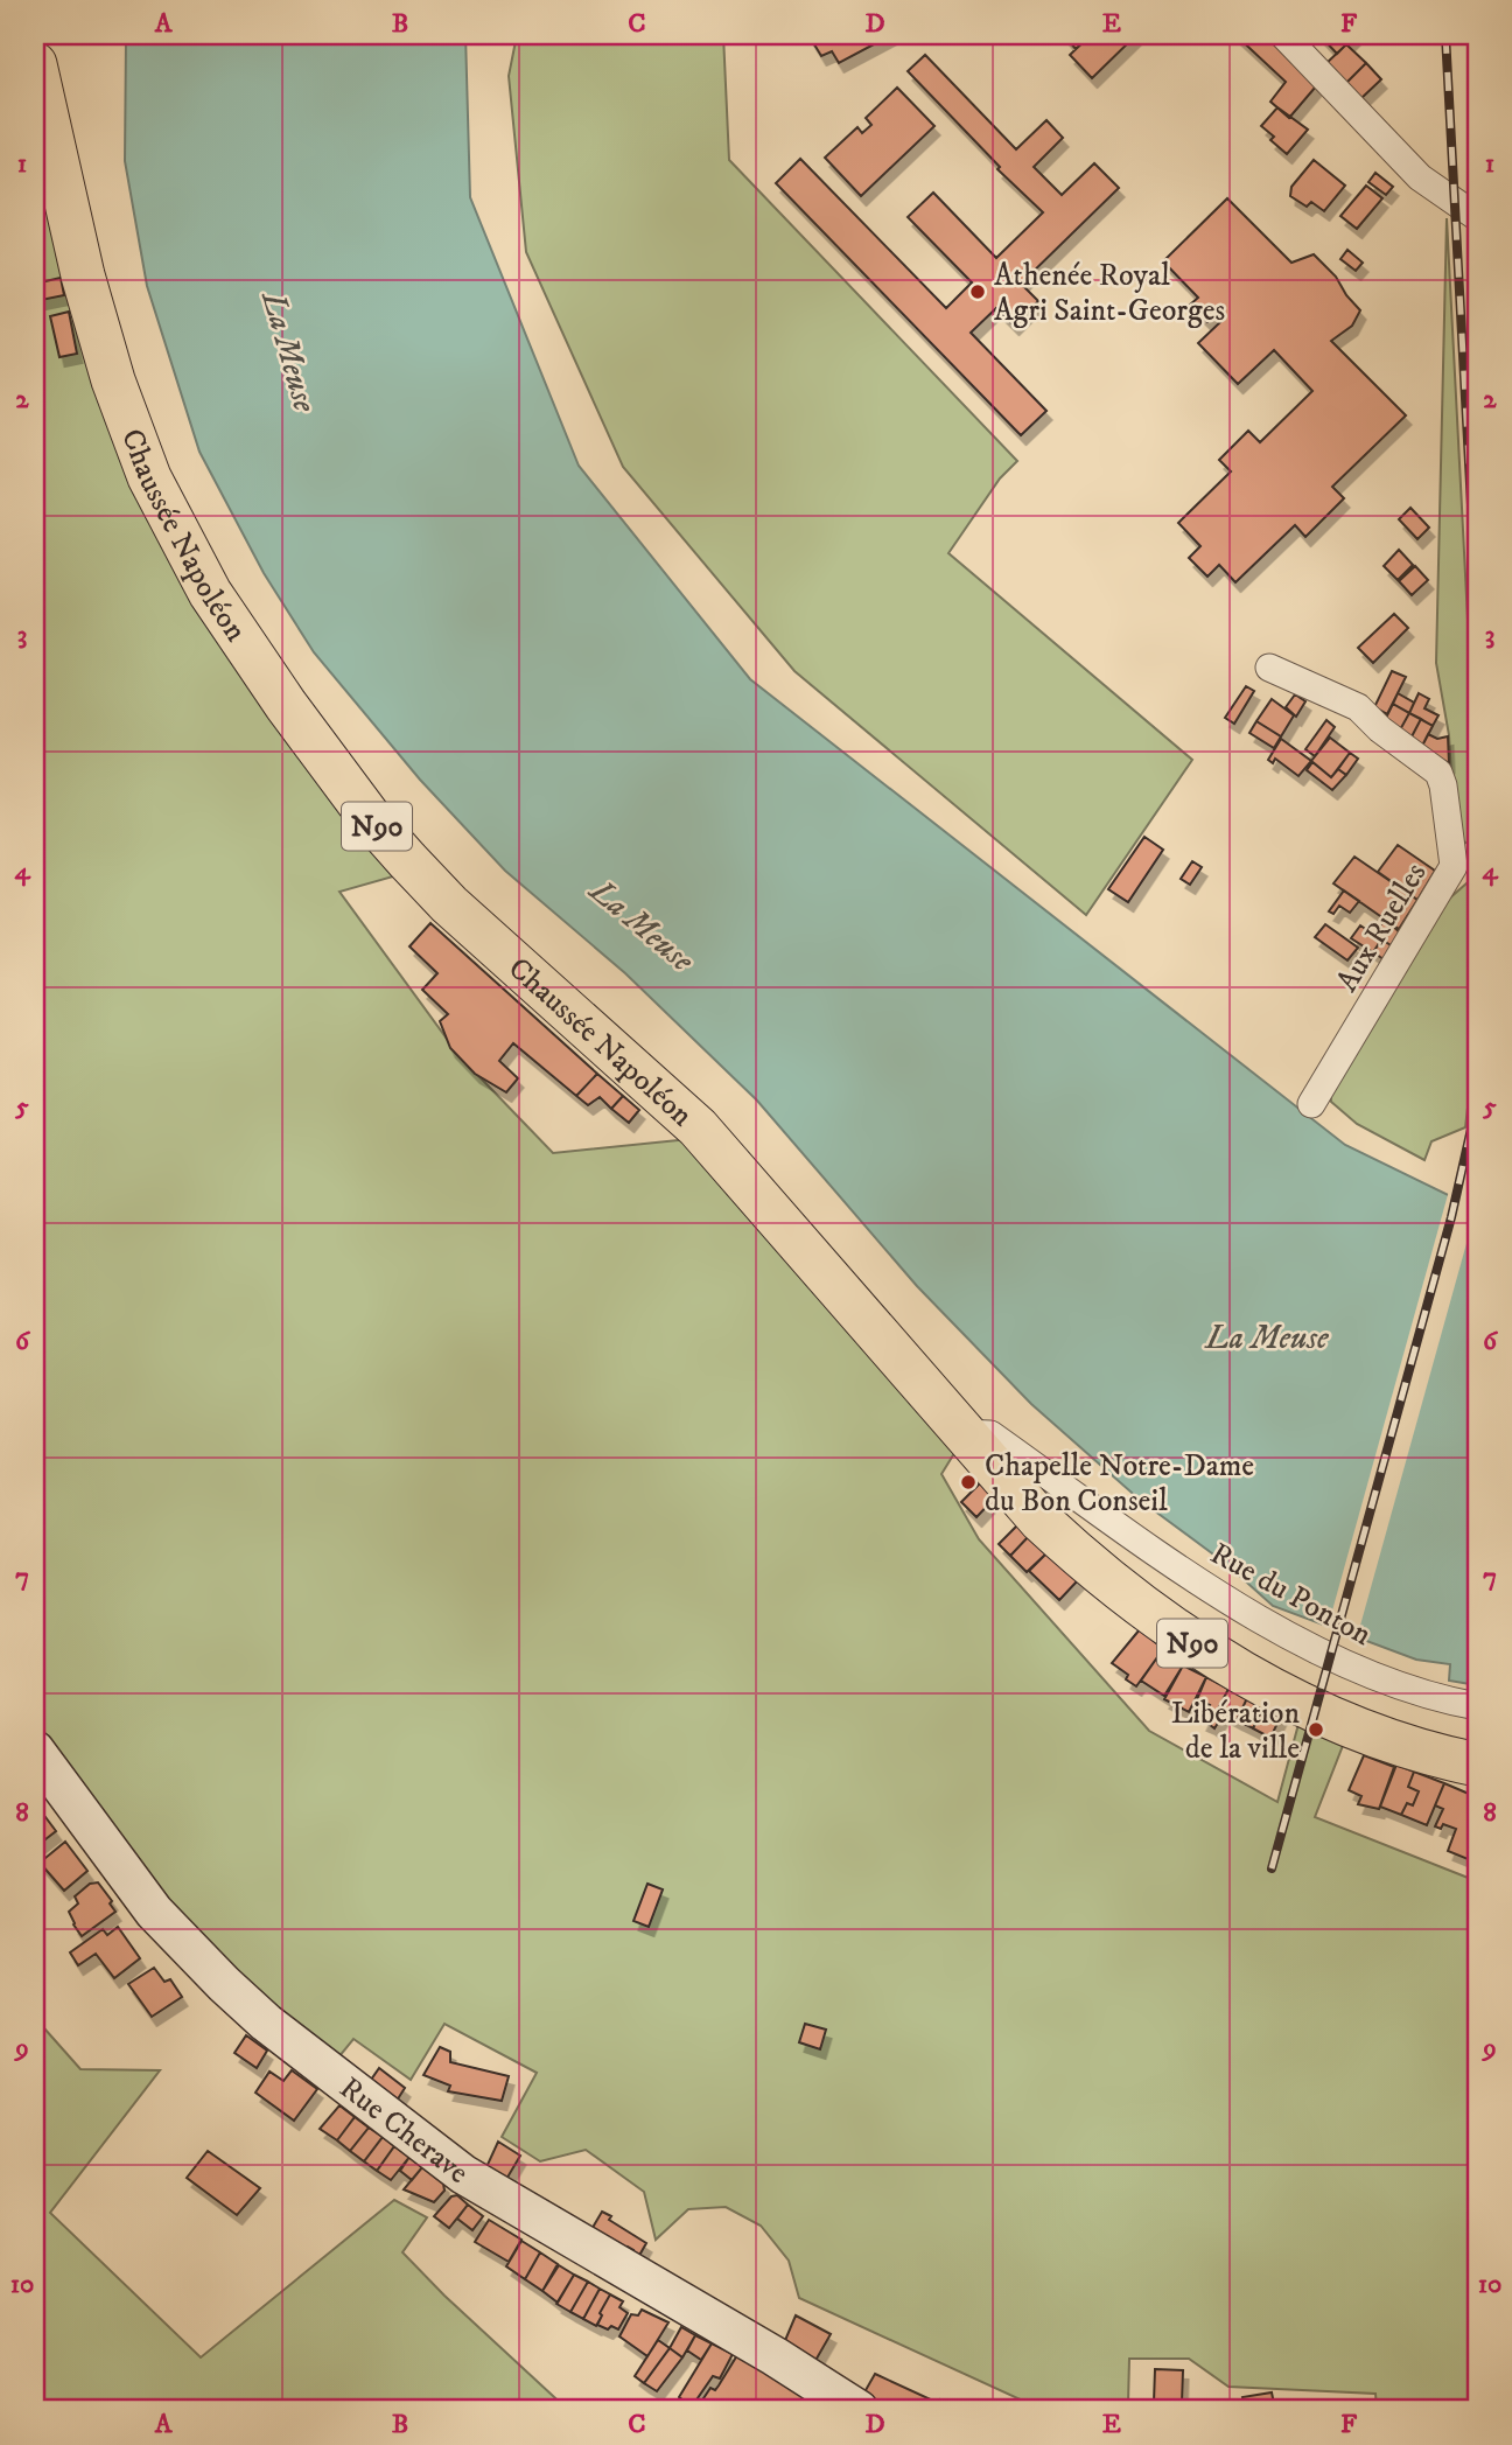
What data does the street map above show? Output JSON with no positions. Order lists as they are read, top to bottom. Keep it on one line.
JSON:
{"streets":{"main road":["Chaussée Napoléon","N90"],"street":["Aux Ruelles","Rue du Ponton","Rue Cherave"]},"crossings":[["Chaussée Napoléon","Rue du Ponton"]],"water":["La Meuse"],"places":["Athenée Royal Agri Saint-Georges","Chapelle Notre-Dame du Bon Conseil","Libération de la ville"],"grid":{"columns":["A","B","C","D","E","F"],"rows":["1","2","3","4","5","6","7","8","9","10"]}}
